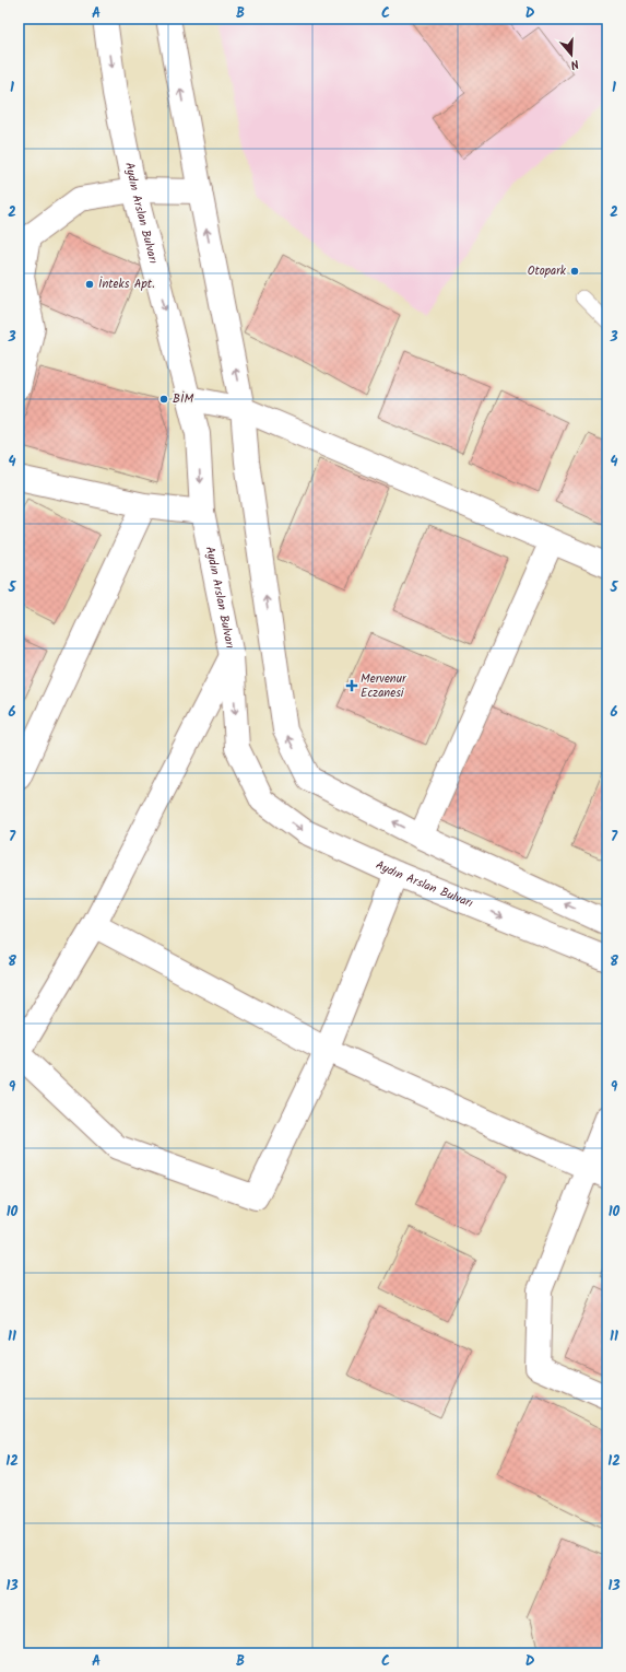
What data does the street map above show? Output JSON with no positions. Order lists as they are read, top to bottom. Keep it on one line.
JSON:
{"streets":{"street":["Aydın Arslan Bulvarı"]},"places":{"other":["Otopark","İnteks Apt.","BİM"],"health":["Mervenur Eczanesi"]},"north":"bottom","grid":{"columns":["A","B","C","D"],"rows":["1","2","3","4","5","6","7","8","9","10","11","12","13"]}}
